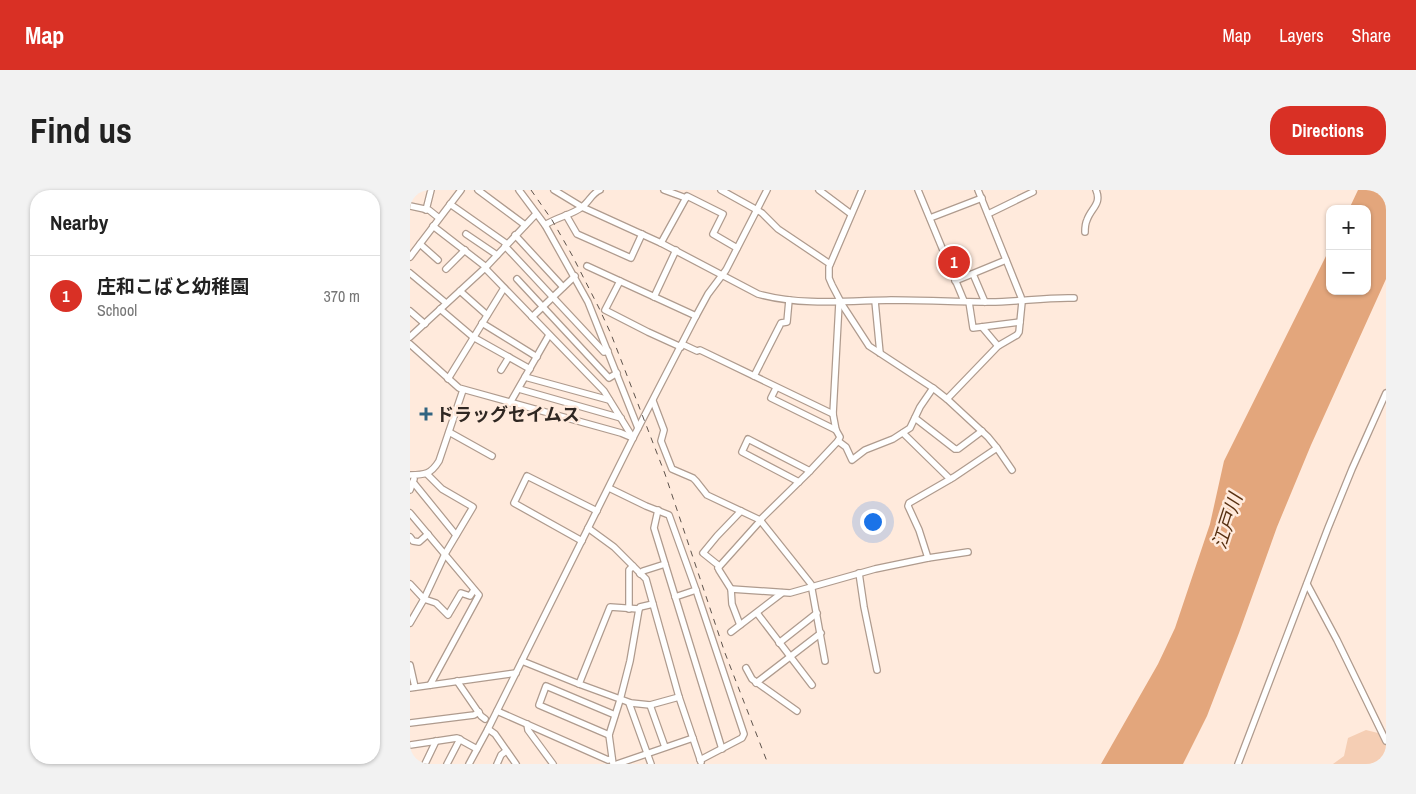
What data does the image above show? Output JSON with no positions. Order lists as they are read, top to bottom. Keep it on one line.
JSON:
{"water":["江戸川"],"places":{"health":["ドラッグセイムス"]},"page":{"header":"Map","nav":["Map","Layers","Share"],"buttons":"Directions","title":"Find us","heading":"Nearby","map_buttons":["+","−"],"pins":"1","list":[{"mark":"1","name":"庄和こばと幼稚園","note":"School","value":"370 m"}]}}
